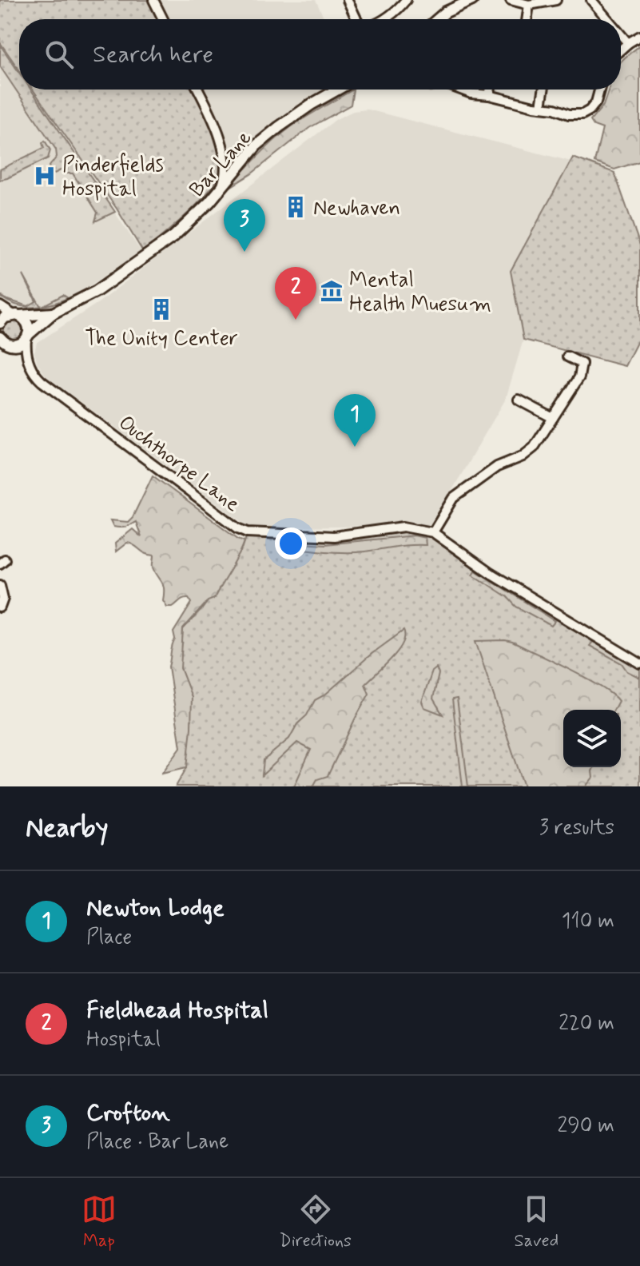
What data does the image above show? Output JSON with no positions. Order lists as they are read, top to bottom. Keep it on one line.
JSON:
{"streets":{"main road":["Bar Lane"],"street":["Ouchthorpe Lane"]},"crossings":[["Bar Lane","Ouchthorpe Lane"]],"places":{"hospital":["Pinderfields Hospital"],"building":["Newhaven","The Unity Center"],"museum":["Mental Health Muesum"]},"page":{"search":"Search here","pins":["3","2","1"],"heading":["Nearby","3 results"],"list":[{"mark":"1","name":"Newton Lodge","note":"Place","value":"110 m"},{"mark":"2","name":"Fieldhead Hospital","note":"Hospital","value":"220 m"},{"mark":"3","name":"Crofton","note":"Place · Bar Lane","value":"290 m"}],"nav":["Map","Directions","Saved"]}}
